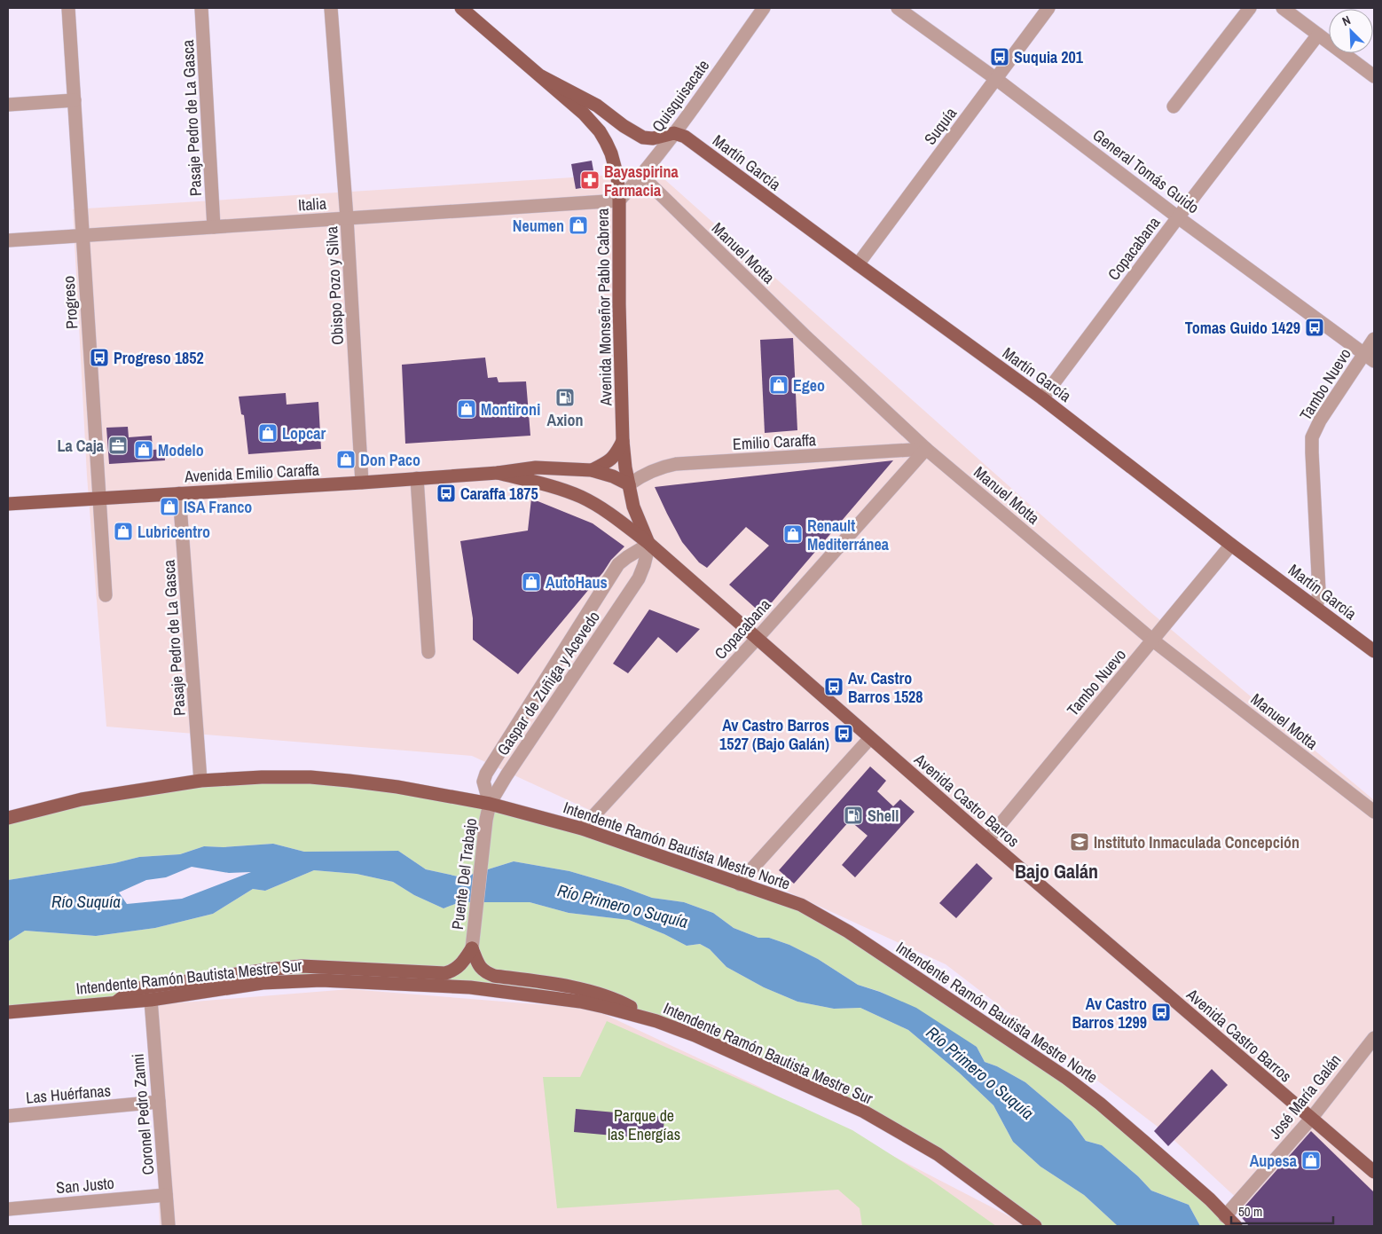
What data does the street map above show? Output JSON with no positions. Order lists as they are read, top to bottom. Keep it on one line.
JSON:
{"streets":{"main road":["Martín García","Avenida Monseñor Pablo Cabrera","Avenida Emilio Caraffa","Avenida Castro Barros","Intendente Ramón Bautista Mestre Norte","Intendente Ramón Bautista Mestre Sur"],"street":["Quisquisacate","Pasaje Pedro de La Gasca","Suquía","General Tomás Guido","Italia","Copacabana","Manuel Motta","Obispo Pozo y Silva","Progreso","Tambo Nuevo","Emilio Caraffa","Gaspar de Zuñiga y Acevedo","Puente Del Trabajo","Las Huérfanas","José María Galán","Coronel Pedro Zanni","San Justo"]},"crossings":[["Quisquisacate","Martín García"],["Quisquisacate","Italia"],["Quisquisacate","Manuel Motta"],["Quisquisacate","Avenida Monseñor Pablo Cabrera"],["Pasaje Pedro de La Gasca","Italia"],["Pasaje Pedro de La Gasca","Avenida Emilio Caraffa"],["Pasaje Pedro de La Gasca","Intendente Ramón Bautista Mestre Norte"],["Suquía","Martín García"],["Suquía","General Tomás Guido"],["Martín García","Copacabana"],["Martín García","Tambo Nuevo"],["General Tomás Guido","Copacabana"],["General Tomás Guido","Tambo Nuevo"],["Italia","Obispo Pozo y Silva"],["Italia","Progreso"],["Italia","Avenida Monseñor Pablo Cabrera"],["Copacabana","Manuel Motta"],["Copacabana","Emilio Caraffa"],["Copacabana","Avenida Castro Barros"],["Copacabana","Intendente Ramón Bautista Mestre Norte"],["Manuel Motta","Tambo Nuevo"],["Manuel Motta","Emilio Caraffa"],["Obispo Pozo y Silva","Avenida Emilio Caraffa"],["Progreso","Avenida Emilio Caraffa"],["Avenida Monseñor Pablo Cabrera","Emilio Caraffa"],["Avenida Monseñor Pablo Cabrera","Avenida Emilio Caraffa"],["Avenida Monseñor Pablo Cabrera","Avenida Castro Barros"],["Tambo Nuevo","Avenida Castro Barros"],["Emilio Caraffa","Avenida Emilio Caraffa"],["Emilio Caraffa","Avenida Castro Barros"],["Avenida Emilio Caraffa","Gaspar de Zuñiga y Acevedo"],["Avenida Emilio Caraffa","Avenida Castro Barros"],["Gaspar de Zuñiga y Acevedo","Avenida Castro Barros"],["Gaspar de Zuñiga y Acevedo","Intendente Ramón Bautista Mestre Norte"],["Gaspar de Zuñiga y Acevedo","Puente Del Trabajo"],["Avenida Castro Barros","José María Galán"],["Intendente Ramón Bautista Mestre Norte","Puente Del Trabajo"],["Intendente Ramón Bautista Mestre Norte","José María Galán"],["Intendente Ramón Bautista Mestre Sur","Coronel Pedro Zanni"],["Las Huérfanas","Coronel Pedro Zanni"],["Coronel Pedro Zanni","San Justo"]],"districts":["Bajo Galán"],"water":["Río Suquía","Río Primero o Suquía"],"parks":["Parque de las Energías"],"places":{"bus stop":["Suquia 201","Tomas Guido 1429","Progreso 1852","Caraffa 1875","Av. Castro Barros 1528","Av Castro Barros 1527 (Bajo Galán)","Av Castro Barros 1299"],"pharmacy":["Bayaspirina Farmacia"],"shop":["Neumen","Egeo","Montironi","Lopcar","Modelo","Don Paco","ISA Franco","Lubricentro","Renault Mediterránea","AutoHaus","Aupesa"],"fuel station":["Axion","Shell"],"office":["La Caja"],"school or university":["Instituto Inmaculada Concepción"]},"scale_bar":"50 m","north":"top left"}
